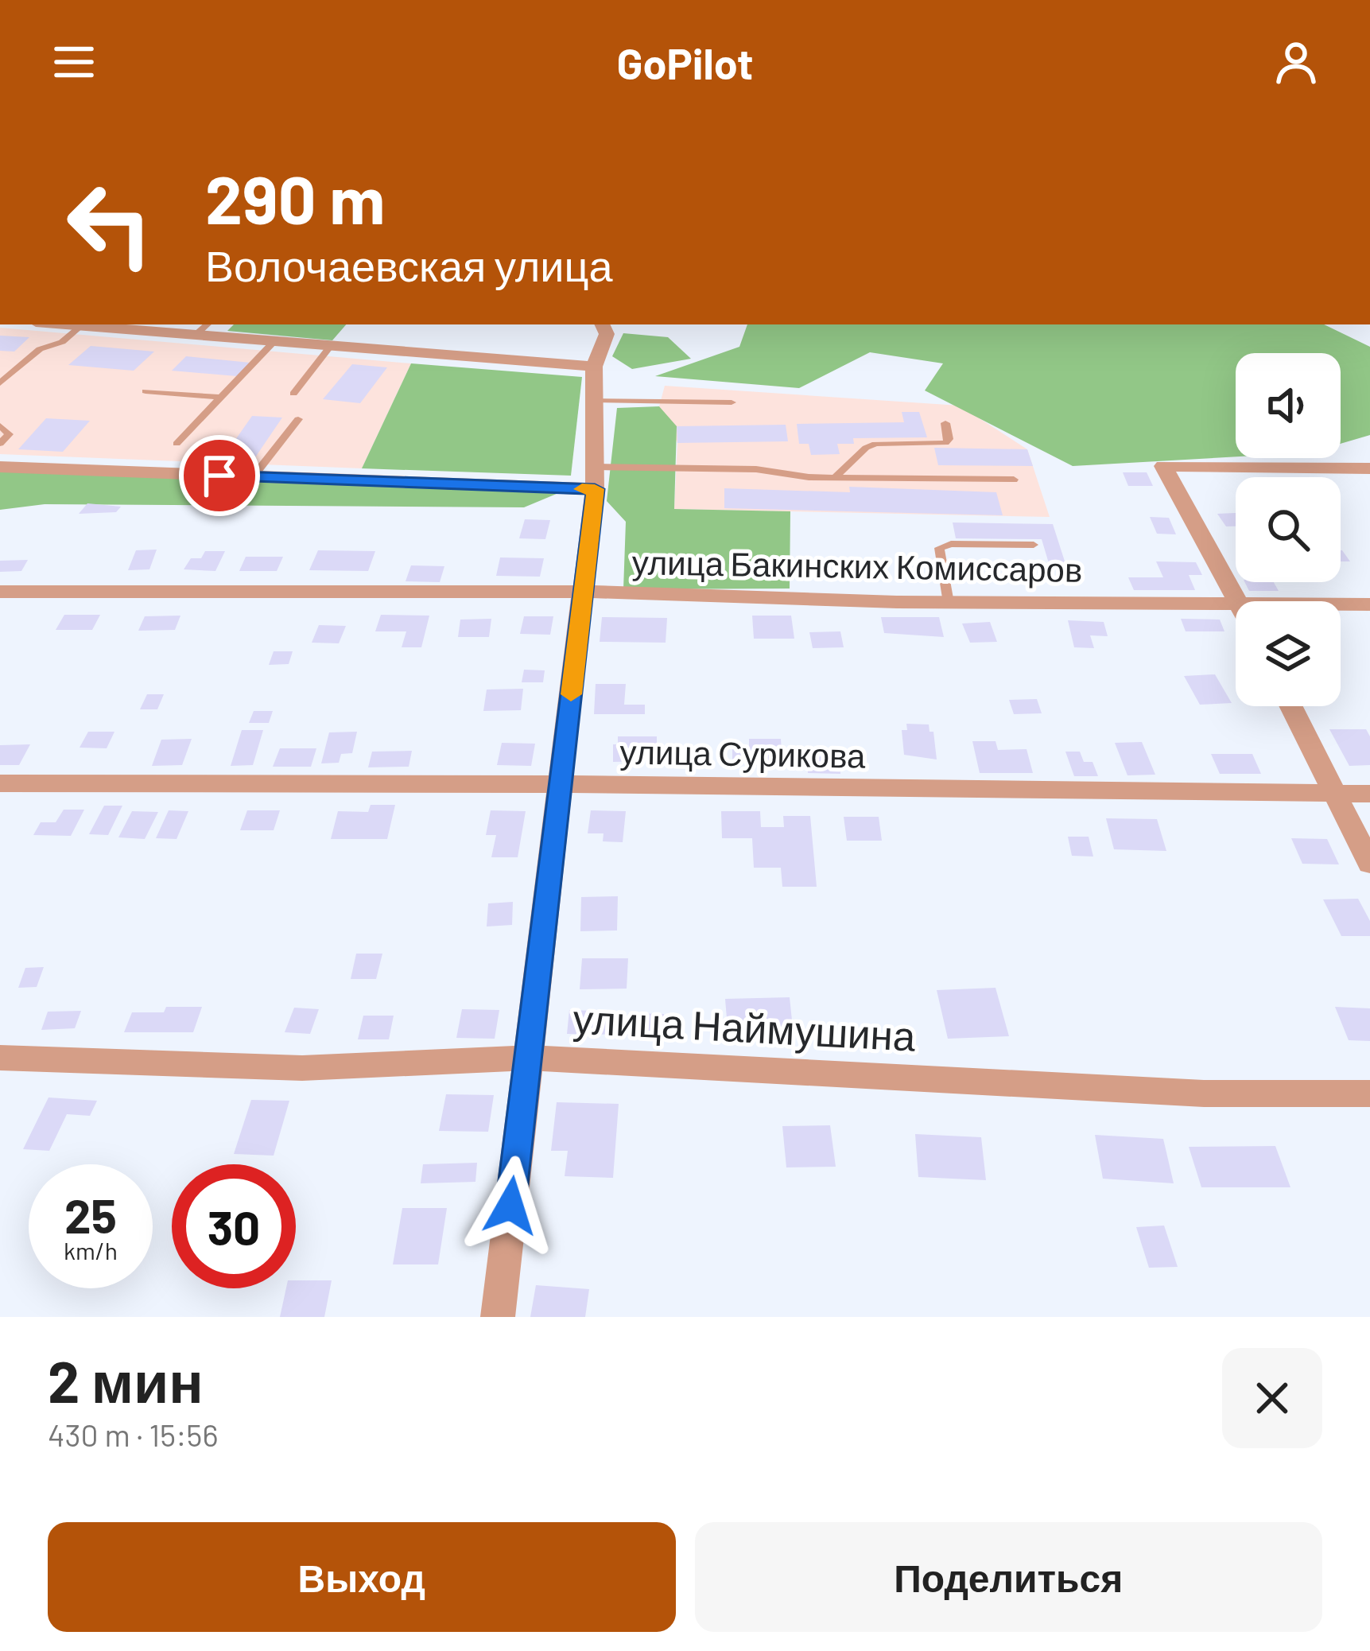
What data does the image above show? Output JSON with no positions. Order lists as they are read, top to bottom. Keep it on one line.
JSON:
{"streets":{"street":["улица Бакинских Комиссаров","улица Сурикова","улица Наймушина"]},"page":{"header":"GoPilot","turn":["290 m","Волочаевская улица"],"speed":"25 km/h","limit":"30","heading":["2 мин","430 m · 15:56"],"buttons":["Выход","Поделиться"]}}
